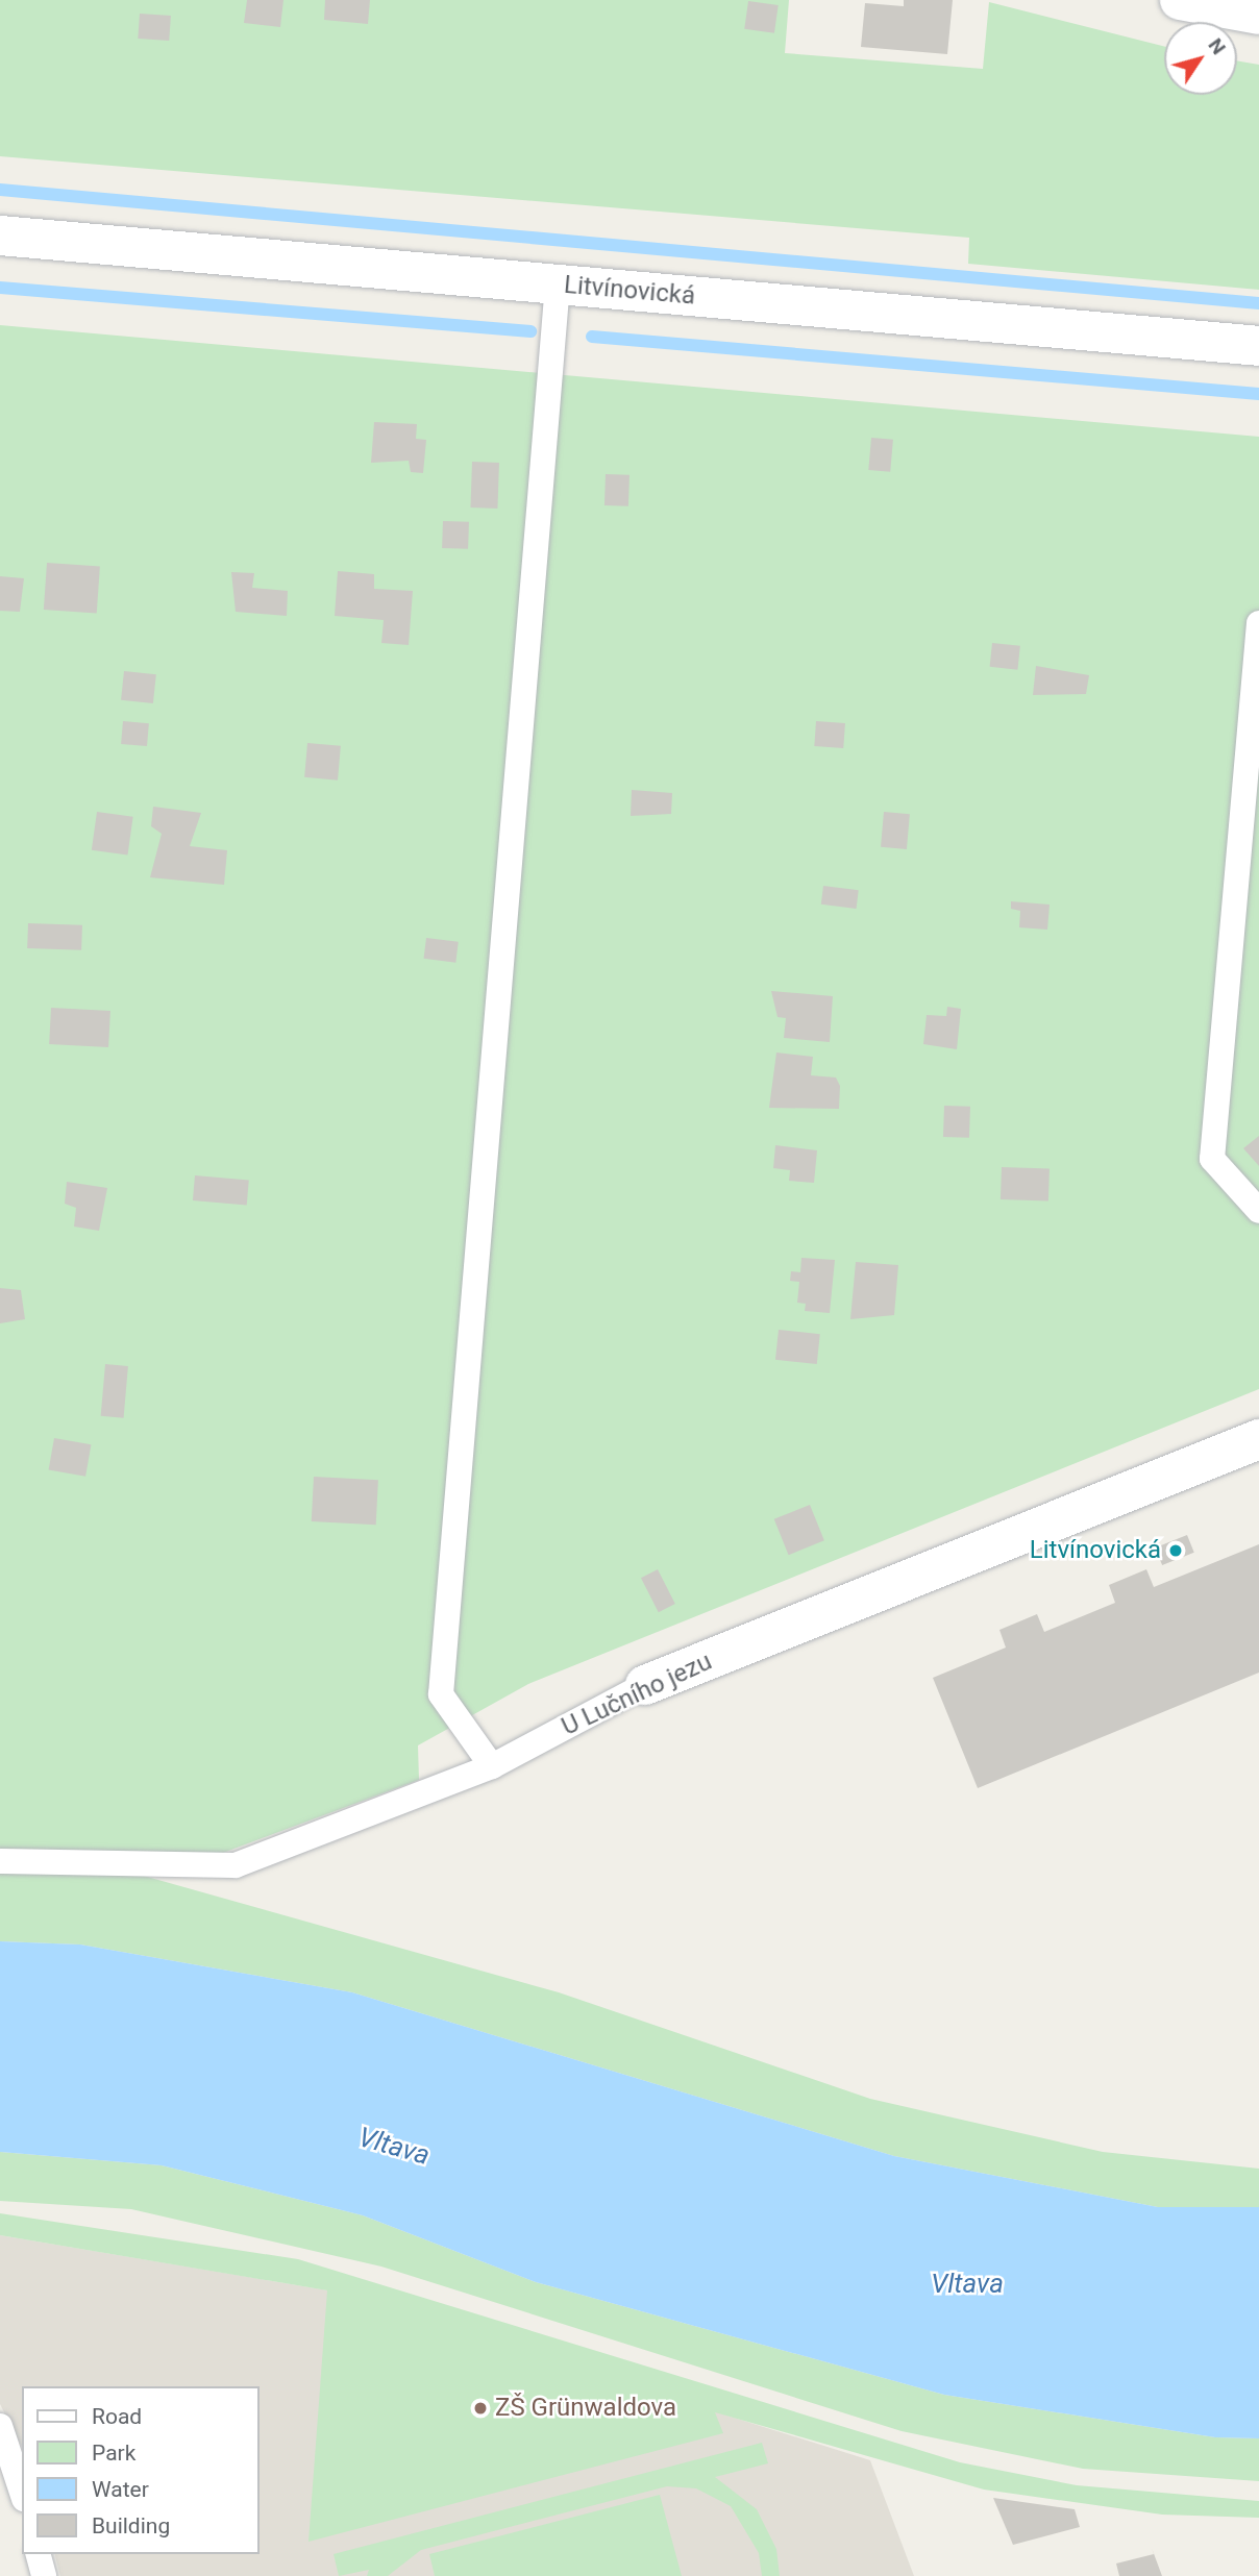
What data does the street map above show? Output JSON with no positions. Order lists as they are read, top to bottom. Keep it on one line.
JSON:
{"streets":{"main road":["Litvínovická","U Lučního jezu"]},"water":["Vltava"],"places":["Litvínovická","ZŠ Grünwaldova"],"legend":["Road","Park","Water","Building"],"north":"top right"}
